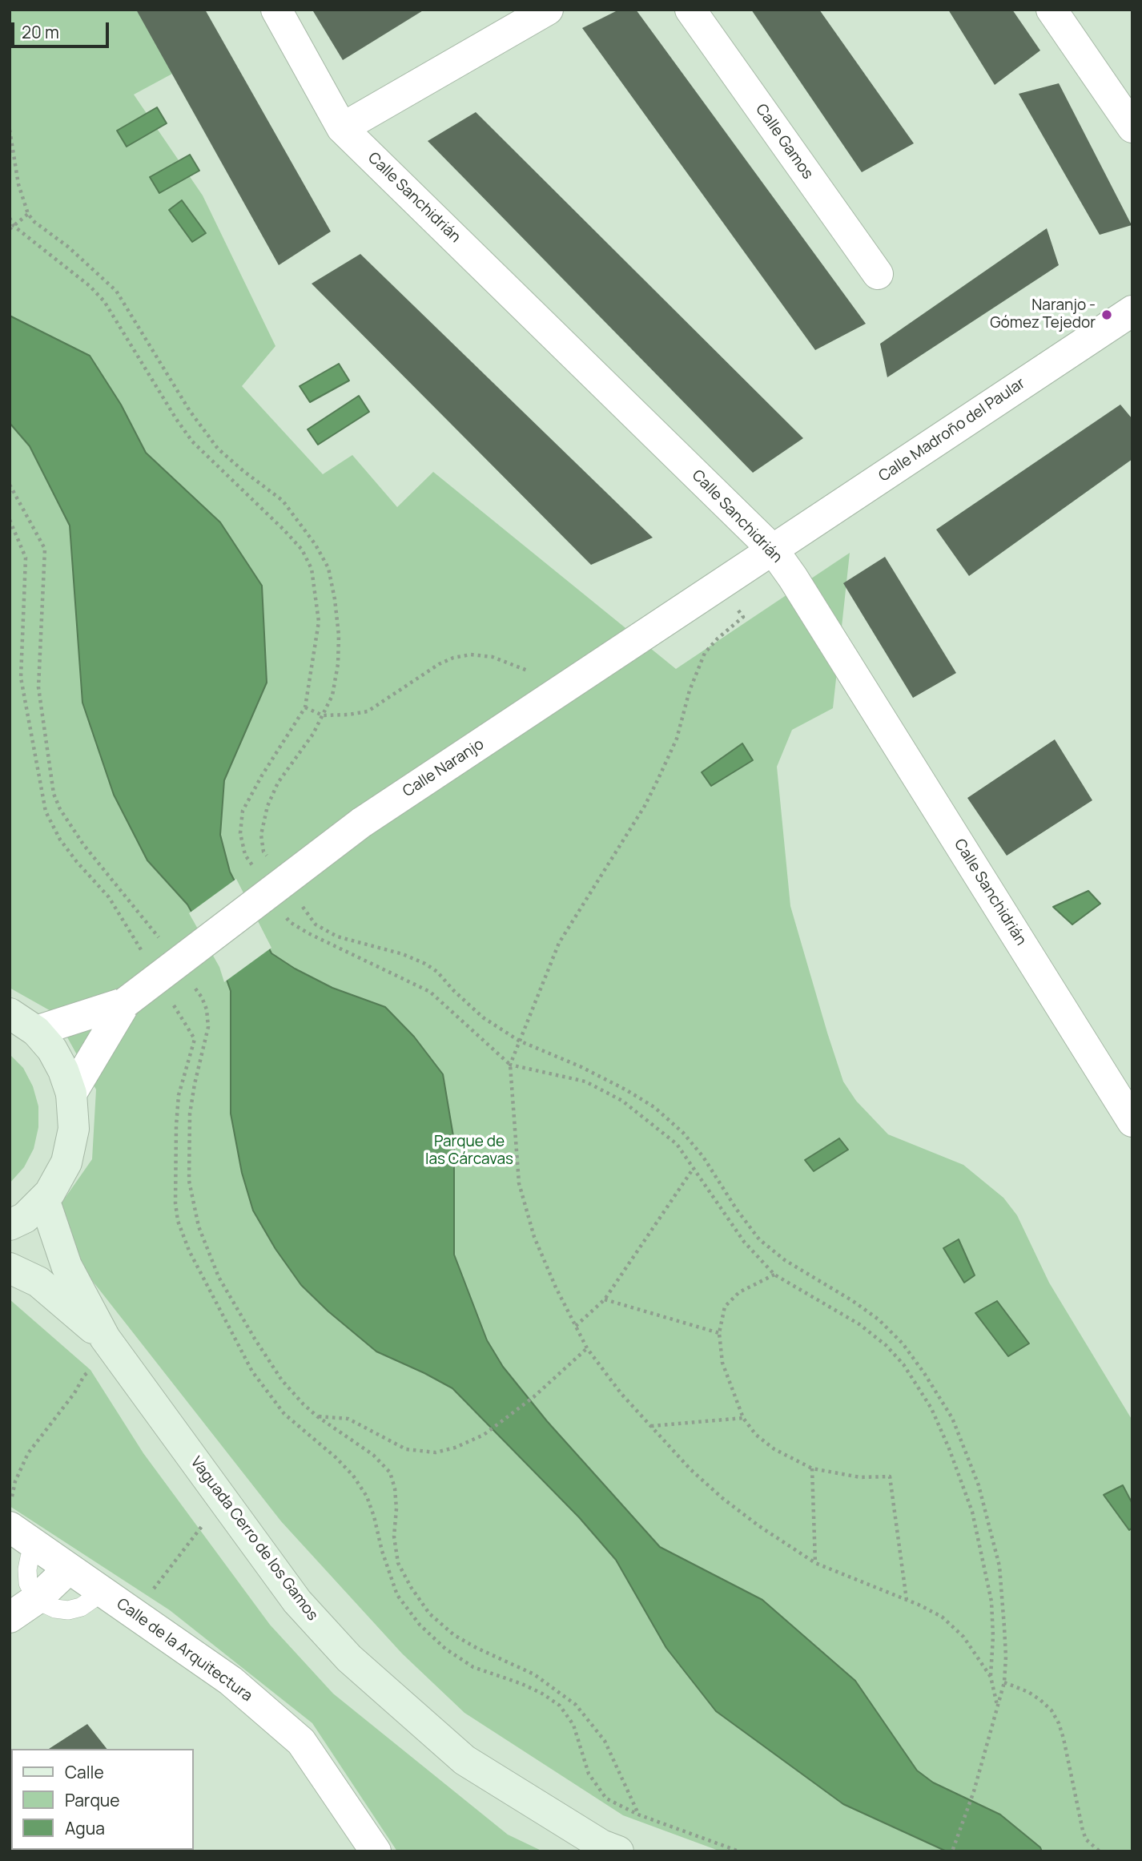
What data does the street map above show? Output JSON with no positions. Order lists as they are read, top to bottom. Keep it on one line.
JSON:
{"streets":{"main road":["Vaguada Cerro de los Gamos"],"street":["Calle Gamos","Calle Sanchidrián","Calle Madroño del Paular","Calle Naranjo","Calle de la Arquitectura"]},"crossings":[["Calle Sanchidrián","Calle Madroño del Paular"],["Calle Sanchidrián","Calle Naranjo"],["Calle Madroño del Paular","Calle Naranjo"]],"parks":["Parque de las Cárcavas"],"places":["Naranjo - Gómez Tejedor"],"legend":["Calle","Parque","Agua"],"scale_bar":"20 m"}
